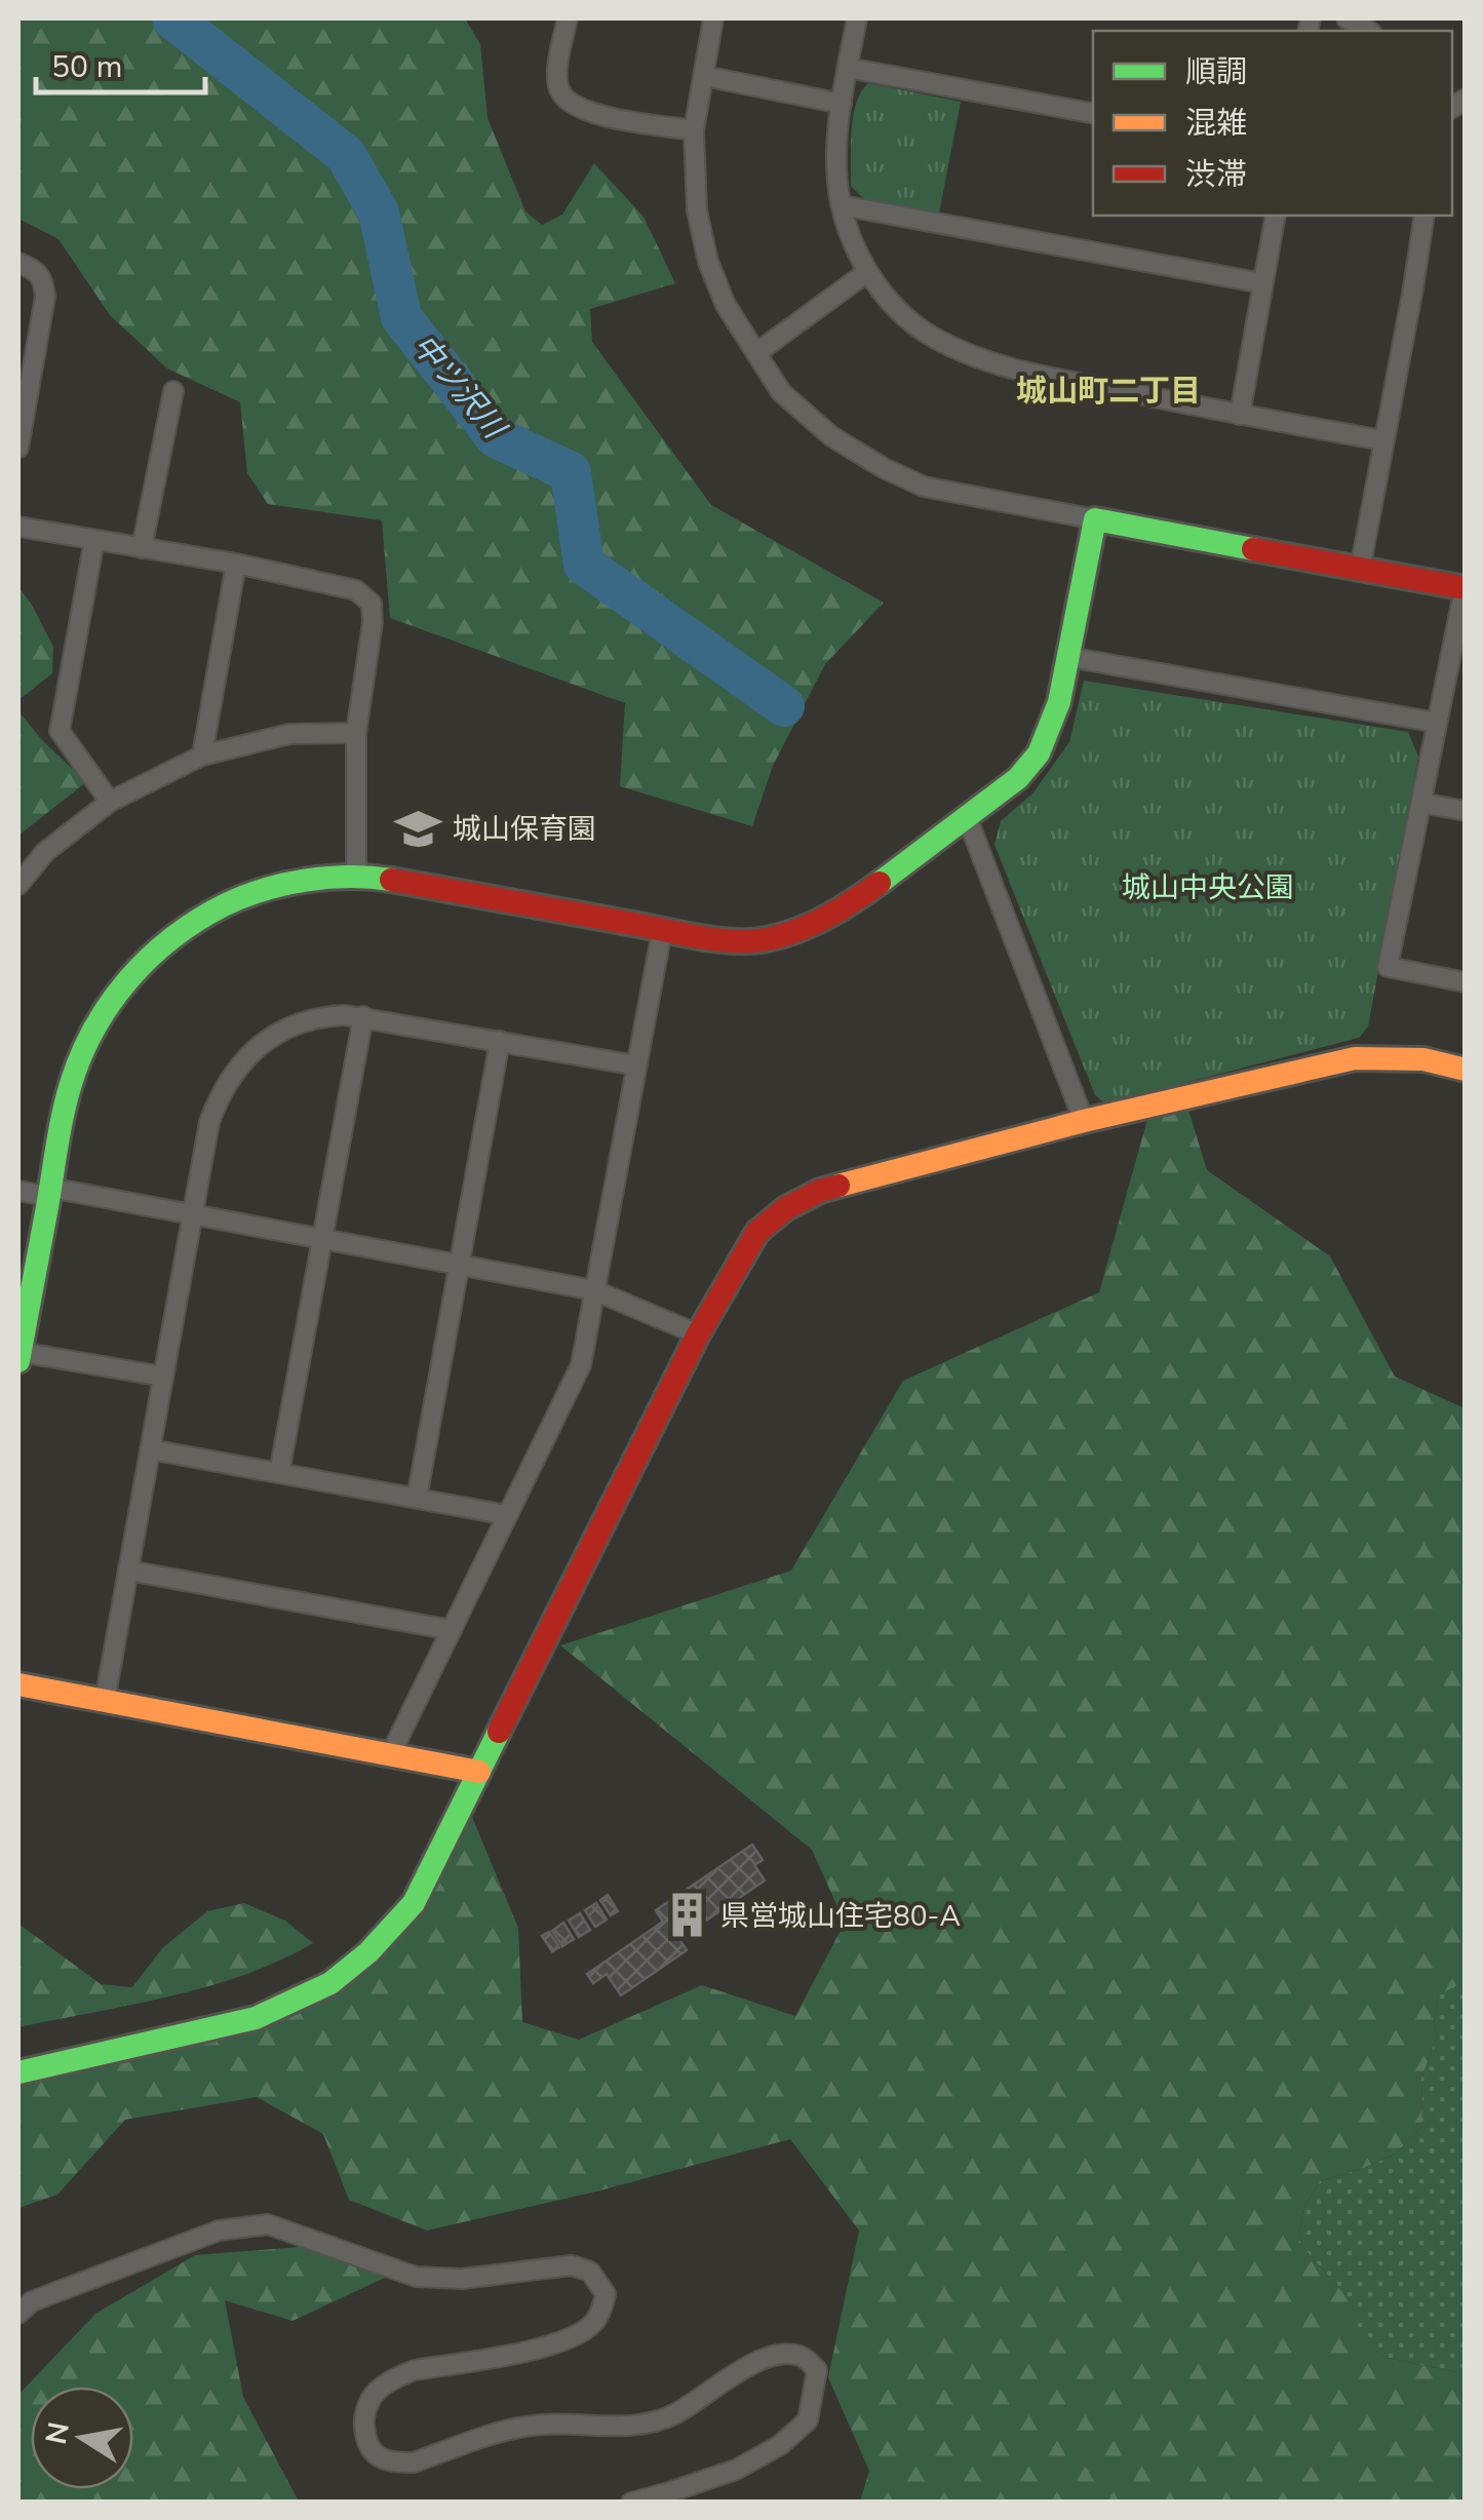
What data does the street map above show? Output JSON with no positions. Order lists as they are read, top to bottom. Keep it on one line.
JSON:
{"districts":["城山町二丁目"],"water":["中ツ沢川"],"parks":["城山中央公園"],"places":{"school or university":["城山保育園"],"building":["県営城山住宅80-A"]},"legend":["順調","混雑","渋滞"],"scale_bar":"50 m","north":"left"}
